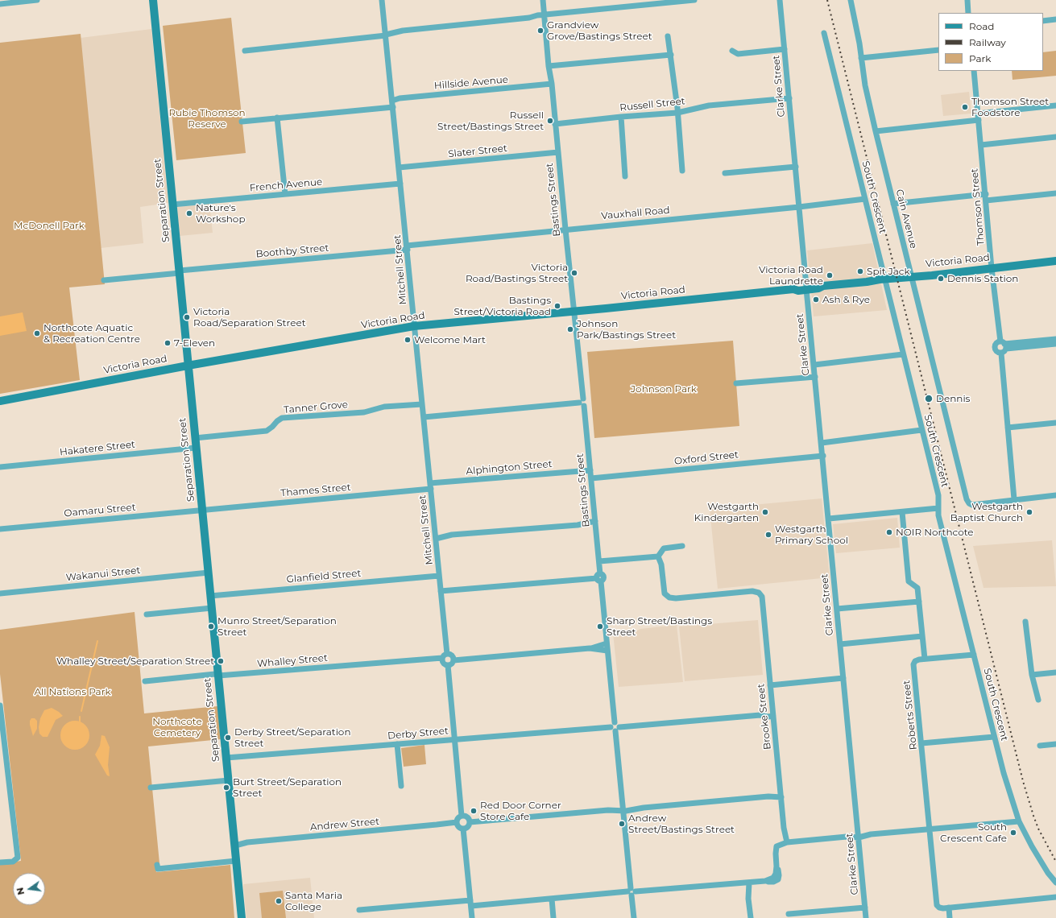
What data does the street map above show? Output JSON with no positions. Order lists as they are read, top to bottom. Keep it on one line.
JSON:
{"streets":{"street":["Hillside Avenue","Clarke Street","Russell Street","Slater Street","French Avenue","South Crescent","Bastings Street","Separation Street","Thomson Street","Vauxhall Road","Cain Avenue","Boothby Street","Victoria Road","Mitchell Street","Tanner Grove","Hakatere Street","Oxford Street","Alphington Street","Thames Street","Oamaru Street","Wakanui Street","Glanfield Street","Whalley Street","Roberts Street","Brooke Street","Derby Street","Andrew Street"]},"crossings":[["Hillside Avenue","Bastings Street"],["Hillside Avenue","Mitchell Street"],["Clarke Street","Russell Street"],["Clarke Street","Vauxhall Road"],["Clarke Street","Victoria Road"],["Clarke Street","Oxford Street"],["Russell Street","Bastings Street"],["Slater Street","Bastings Street"],["Slater Street","Mitchell Street"],["French Avenue","Separation Street"],["French Avenue","Mitchell Street"],["South Crescent","Vauxhall Road"],["South Crescent","Victoria Road"],["Bastings Street","Vauxhall Road"],["Bastings Street","Victoria Road"],["Bastings Street","Oxford Street"],["Bastings Street","Alphington Street"],["Bastings Street","Derby Street"],["Separation Street","Boothby Street"],["Separation Street","Victoria Road"],["Separation Street","Tanner Grove"],["Separation Street","Hakatere Street"],["Separation Street","Thames Street"],["Separation Street","Oamaru Street"],["Separation Street","Wakanui Street"],["Separation Street","Glanfield Street"],["Separation Street","Whalley Street"],["Separation Street","Derby Street"],["Separation Street","Andrew Street"],["Thomson Street","Victoria Road"],["Vauxhall Road","Boothby Street"],["Vauxhall Road","Mitchell Street"],["Cain Avenue","Victoria Road"],["Boothby Street","Mitchell Street"],["Victoria Road","Mitchell Street"],["Mitchell Street","Tanner Grove"],["Mitchell Street","Alphington Street"],["Mitchell Street","Thames Street"],["Mitchell Street","Glanfield Street"],["Mitchell Street","Whalley Street"],["Alphington Street","Thames Street"],["Thames Street","Oamaru Street"]],"parks":["Rubie Thomson Reserve","McDonell Park","Johnson Park","All Nations Park","Northcote Cemetery"],"places":["Grandview Grove/Bastings Street","Thomson Street Foodstore","Russell Street/Bastings Street","Nature's Workshop","Spit Jack","Victoria Road/Bastings Street","Victoria Road Laundrette","Dennis Station","Ash & Rye","Bastings Street/Victoria Road","Victoria Road/Separation Street","Johnson Park/Bastings Street","Northcote Aquatic & Recreation Centre","Welcome Mart","7-Eleven","Dennis","Westgarth Kindergarten","Westgarth Baptist Church","NOIR Northcote","Westgarth Primary School","Munro Street/Separation Street","Sharp Street/Bastings Street","Whalley Street/Separation Street","Derby Street/Separation Street","Burt Street/Separation Street","Red Door Corner Store Cafe","Andrew Street/Bastings Street","South Crescent Cafe","Santa Maria College"],"legend":["Road","Railway","Park"],"north":"left"}
